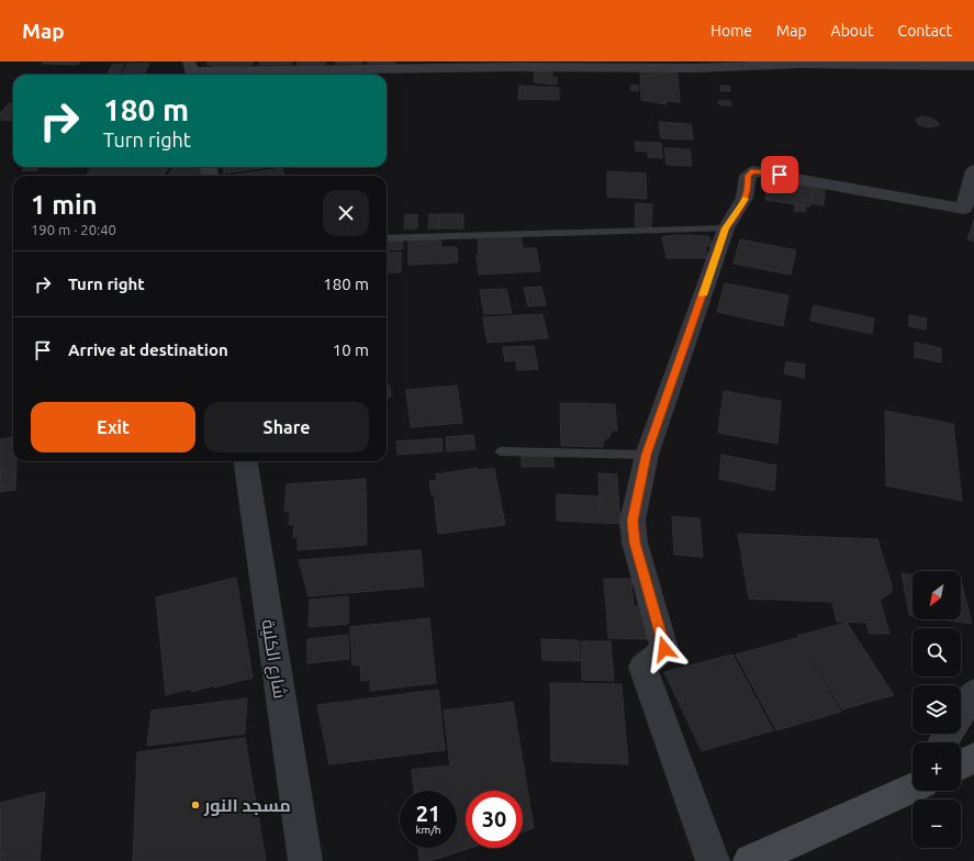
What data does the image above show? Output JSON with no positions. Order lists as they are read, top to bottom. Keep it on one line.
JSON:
{"streets":{"street":["شارع الكلية"]},"places":["مسجد النور"],"north":"bottom left","page":{"header":"Map","nav":["Home","Map","About","Contact"],"turn":["180 m","Turn right"],"heading":["1 min","190 m · 20:40"],"list":[{"name":"Turn right","value":"180 m"},{"name":"Arrive at destination","value":"10 m"}],"buttons":["Exit","Share"],"map_buttons":["+","−"],"speed":"21 km/h","limit":"30"}}
